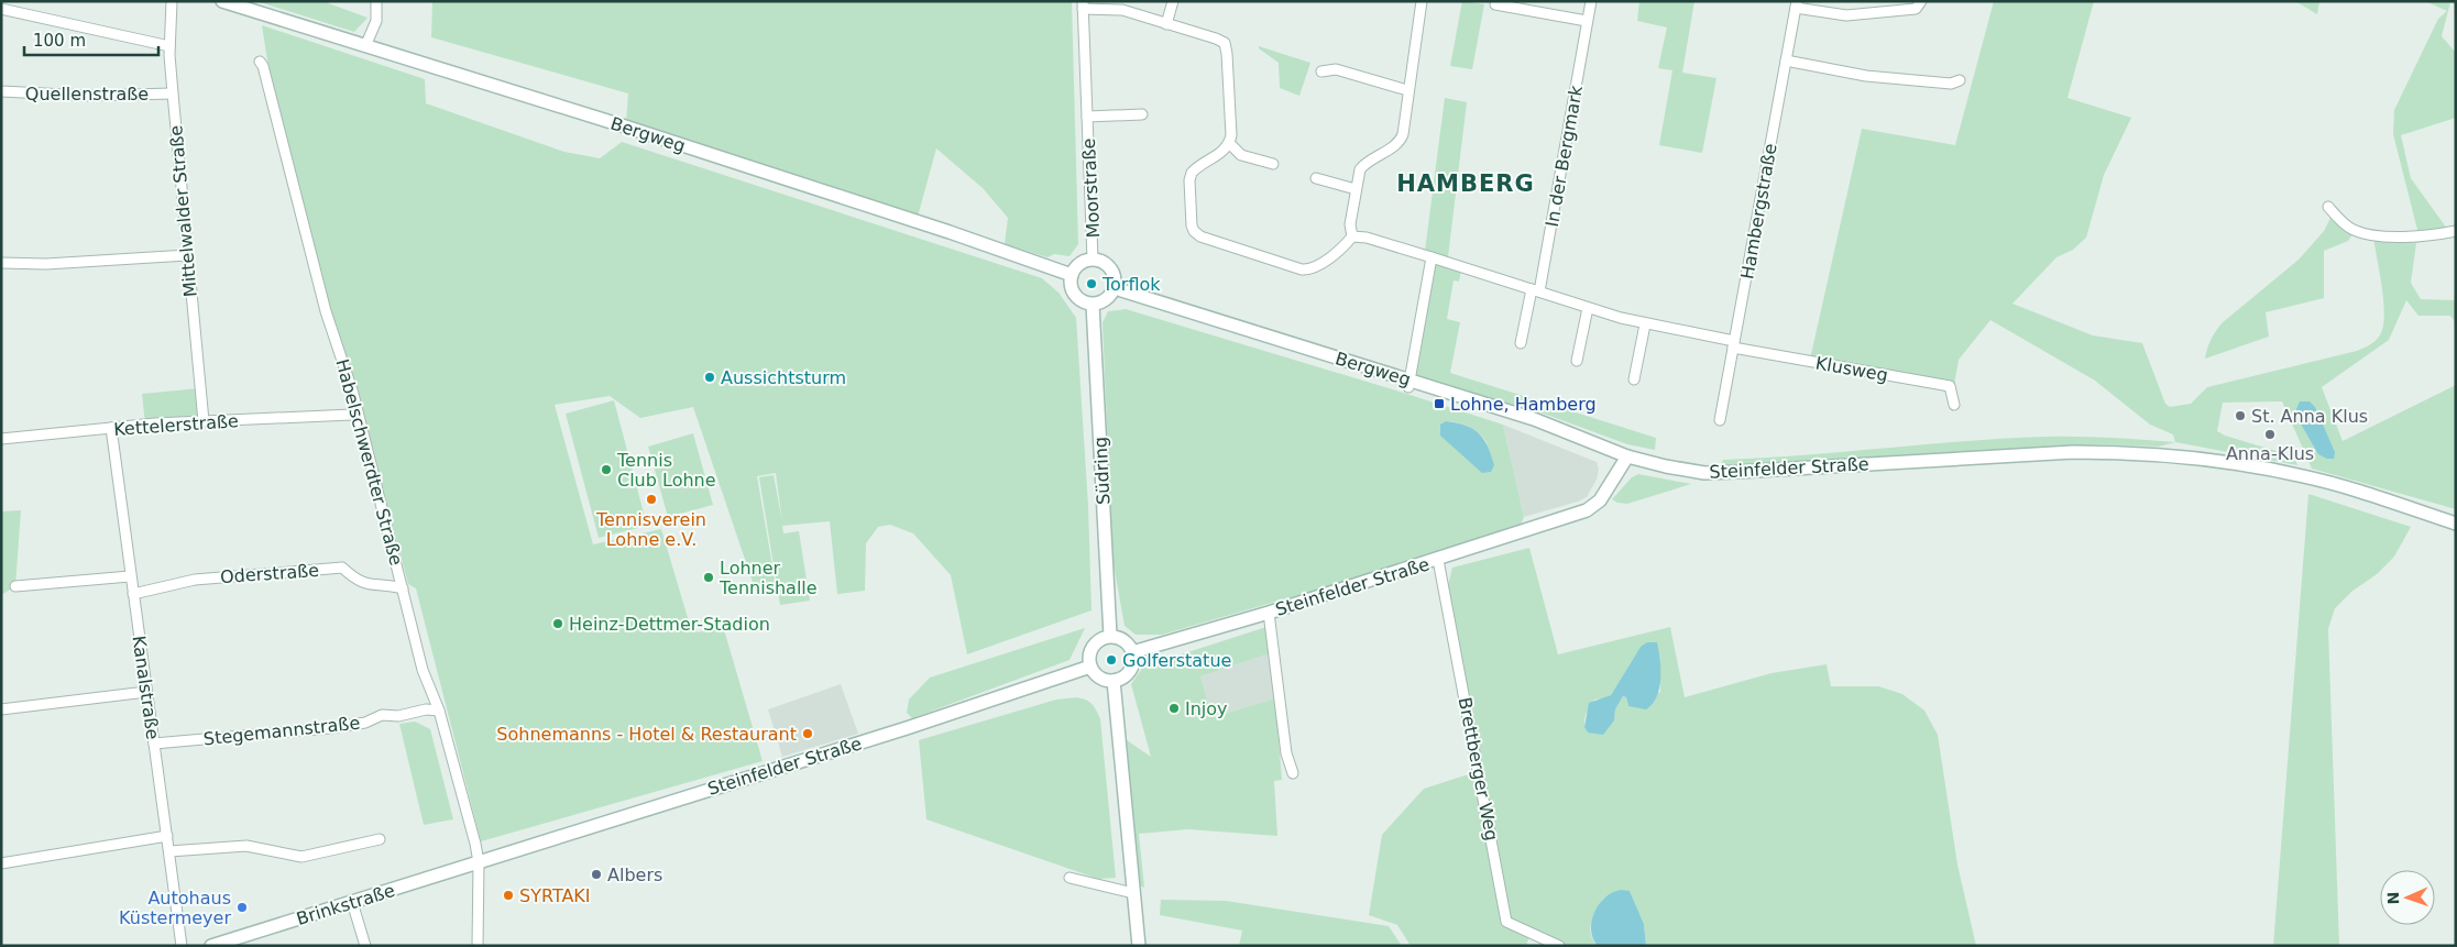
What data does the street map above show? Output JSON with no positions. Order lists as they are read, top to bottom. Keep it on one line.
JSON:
{"streets":{"main road":["Bergweg","Steinfelder Straße","Südring","Brinkstraße"],"street":["Quellenstraße","In der Bergmark","Moorstraße","Mittelwalder Straße","Hambergstraße","Klusweg","Kettelerstraße","Habelschwerdter Straße","Oderstraße","Kanalstraße","Stegemannstraße","Brettberger Weg"]},"crossings":[["Quellenstraße","Mittelwalder Straße"],["Bergweg","Moorstraße"],["Bergweg","Steinfelder Straße"],["Bergweg","Südring"],["Moorstraße","Südring"],["Mittelwalder Straße","Kettelerstraße"],["Hambergstraße","Klusweg"],["Kettelerstraße","Kanalstraße"],["Habelschwerdter Straße","Steinfelder Straße"],["Habelschwerdter Straße","Oderstraße"],["Habelschwerdter Straße","Stegemannstraße"],["Habelschwerdter Straße","Brinkstraße"],["Steinfelder Straße","Südring"],["Steinfelder Straße","Brettberger Weg"],["Steinfelder Straße","Brinkstraße"],["Oderstraße","Kanalstraße"],["Kanalstraße","Stegemannstraße"]],"districts":["HAMBERG"],"places":{"other":["Torflok","Aussichtsturm","St. Anna Klus","Anna-Klus","Tennis Club Lohne","Tennisverein Lohne e.V.","Lohner Tennishalle","Heinz-Dettmer-Stadion","Golferstatue","Injoy","Sohnemanns - Hotel & Restaurant","Albers","SYRTAKI","Autohaus Küstermeyer"],"transit":["Lohne, Hamberg"]},"scale_bar":"100 m","north":"left"}
